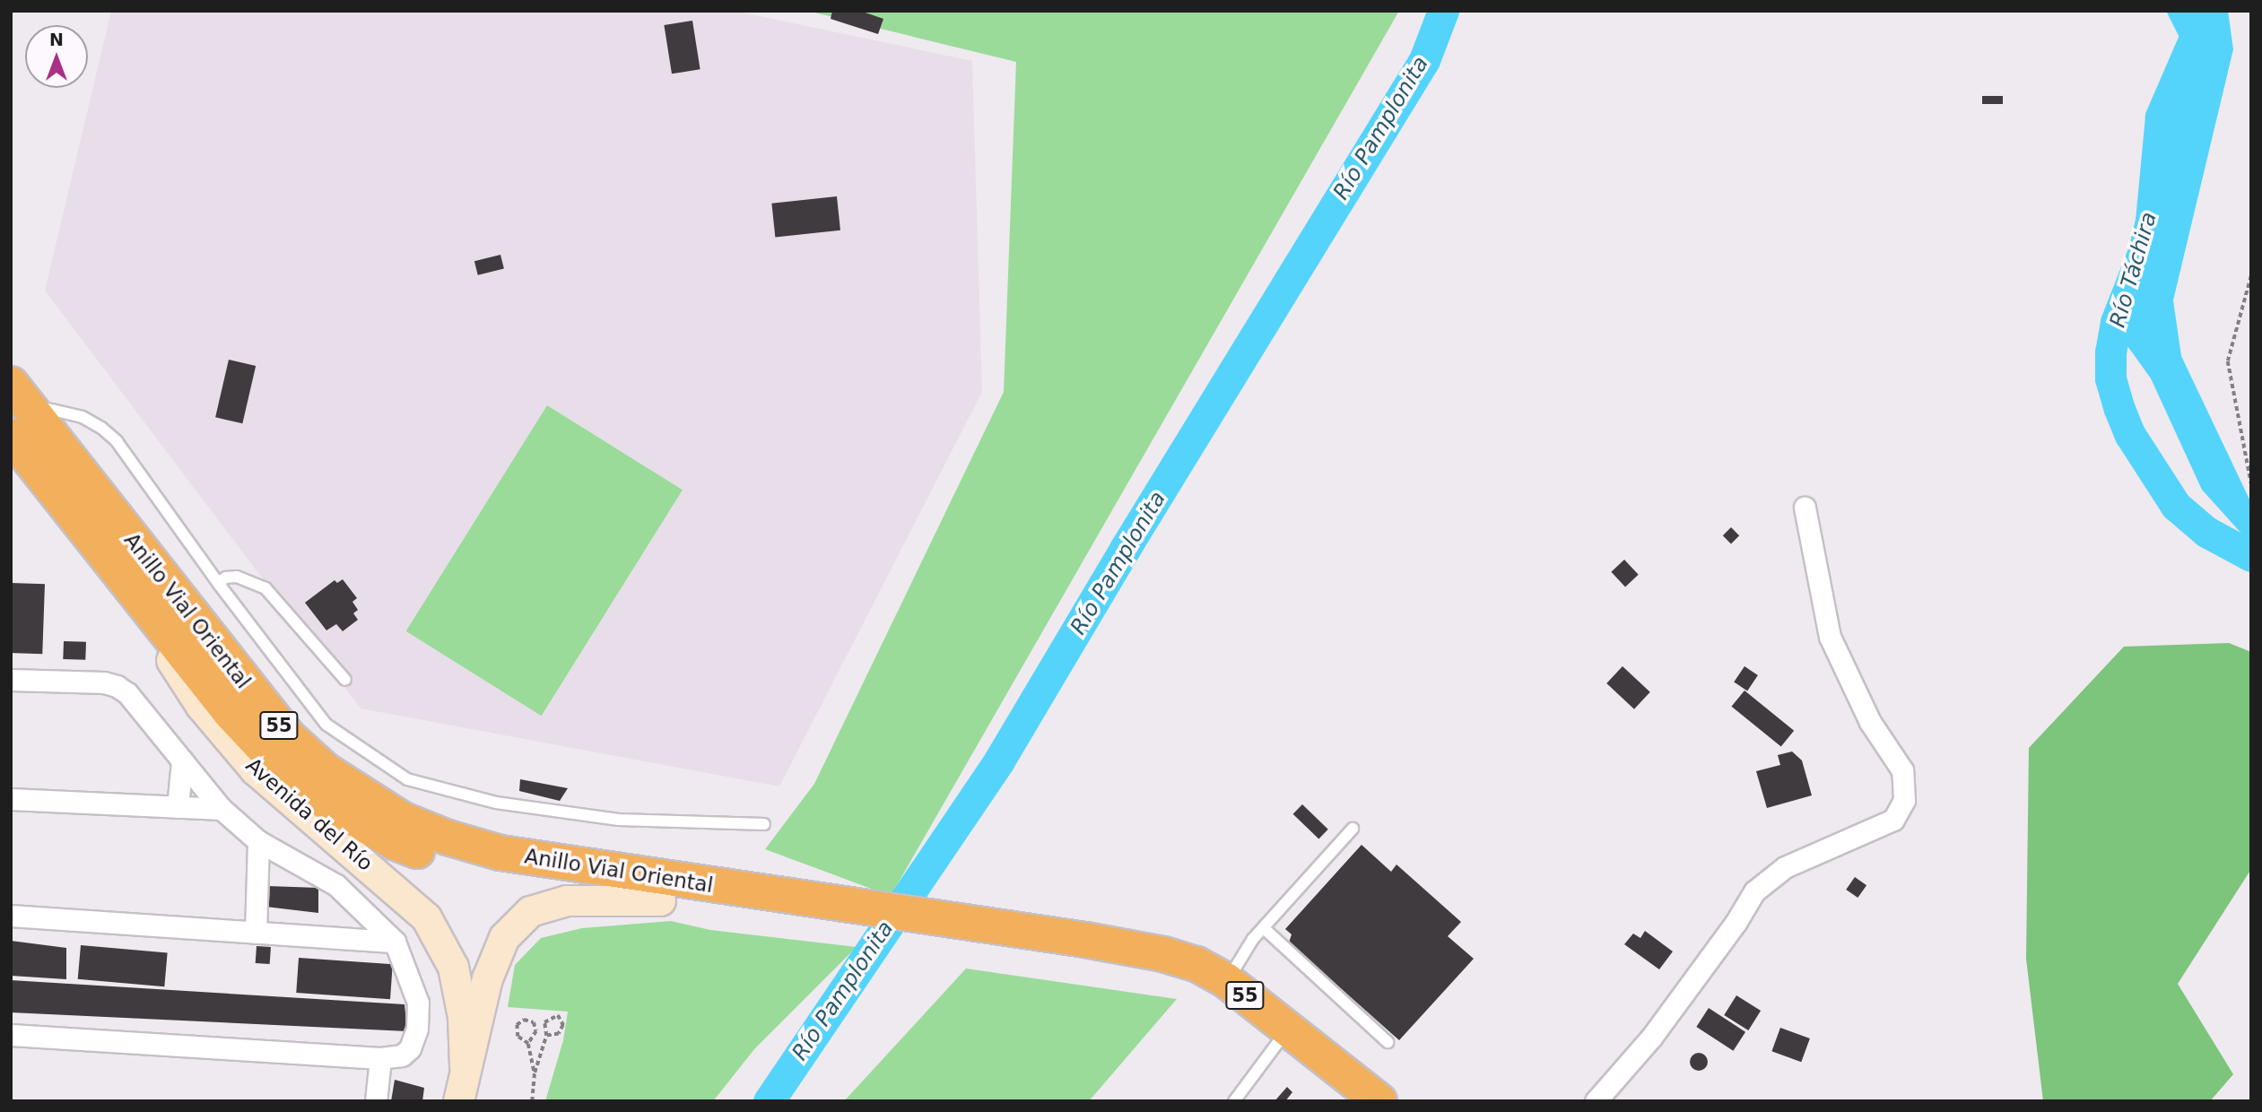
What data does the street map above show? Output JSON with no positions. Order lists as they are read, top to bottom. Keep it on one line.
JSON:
{"streets":{"highway":["Anillo Vial Oriental","55"],"main road":["Avenida del Río"]},"crossings":[["Anillo Vial Oriental","Avenida del Río"]],"water":["Río Pamplonita","Río Táchira"],"north":"top"}
